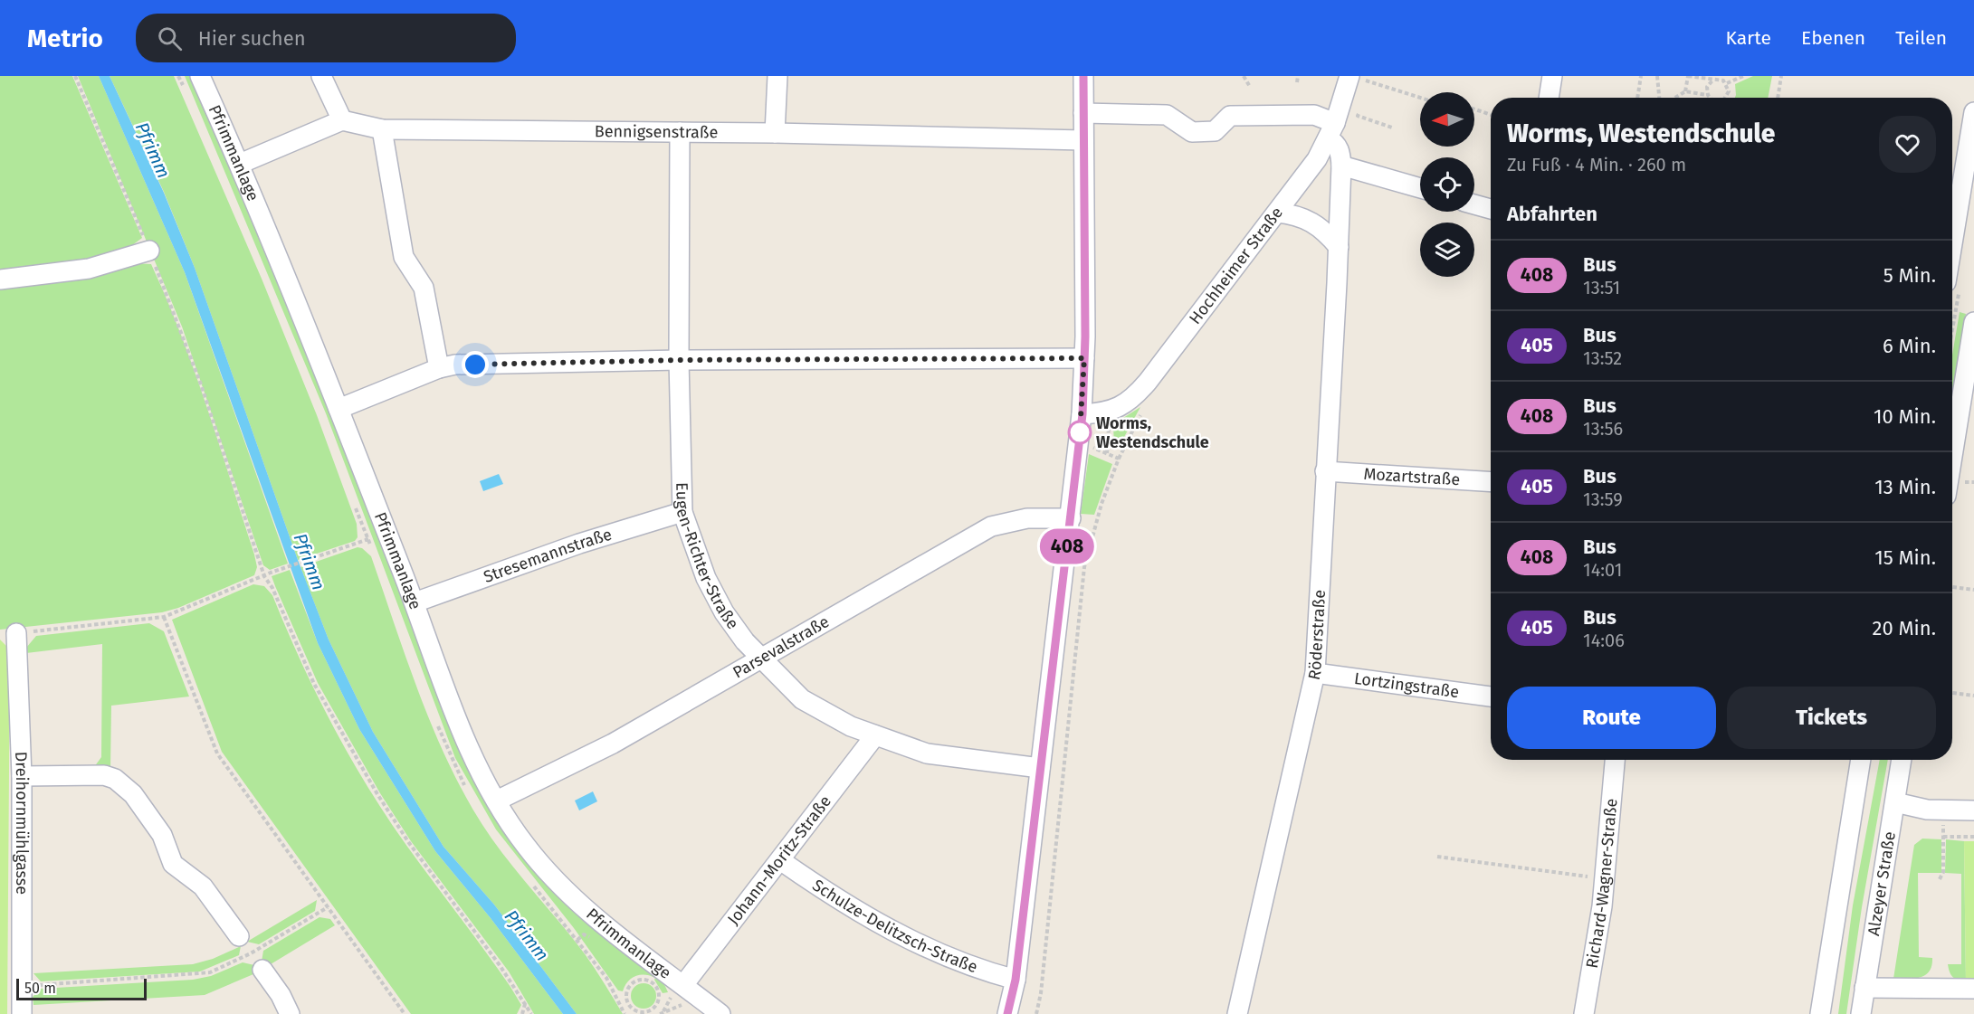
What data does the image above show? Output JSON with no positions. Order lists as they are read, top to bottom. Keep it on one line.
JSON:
{"streets":{"street":["Bennigsenstraße","Pfrimmanlage","Hochheimer Straße","Mozartstraße","Eugen-Richter-Straße","Stresemannstraße","Röderstraße","Parsevalstraße","Lortzingstraße","Dreihornmühlgasse","Johann-Moritz-Straße","Richard-Wagner-Straße","Alzeyer Straße","Schulze-Delitzsch-Straße"]},"crossings":[["Bennigsenstraße","Eugen-Richter-Straße"],["Pfrimmanlage","Stresemannstraße"],["Pfrimmanlage","Parsevalstraße"],["Pfrimmanlage","Johann-Moritz-Straße"],["Hochheimer Straße","Röderstraße"],["Mozartstraße","Röderstraße"],["Eugen-Richter-Straße","Stresemannstraße"],["Eugen-Richter-Straße","Parsevalstraße"],["Eugen-Richter-Straße","Johann-Moritz-Straße"],["Röderstraße","Lortzingstraße"],["Johann-Moritz-Straße","Schulze-Delitzsch-Straße"]],"water":["Pfrimm"],"places":["Worms, Westendschule"],"lines":["bus line 408"],"scale_bar":"50 m","north":"left","page":{"header":"Metrio","search":"Hier suchen","nav":["Karte","Ebenen","Teilen"],"on_map":"408","heading":[["Worms, Westendschule","Zu Fuß · 4 Min. · 260 m"],"Abfahrten"],"list":[{"mark":"408","name":"Bus","note":"13:51","value":"5 Min."},{"mark":"405","name":"Bus","note":"13:52","value":"6 Min."},{"mark":"408","name":"Bus","note":"13:56","value":"10 Min."},{"mark":"405","name":"Bus","note":"13:59","value":"13 Min."},{"mark":"408","name":"Bus","note":"14:01","value":"15 Min."},{"mark":"405","name":"Bus","note":"14:06","value":"20 Min."}],"buttons":["Route","Tickets"],"scale":"50 m"}}
